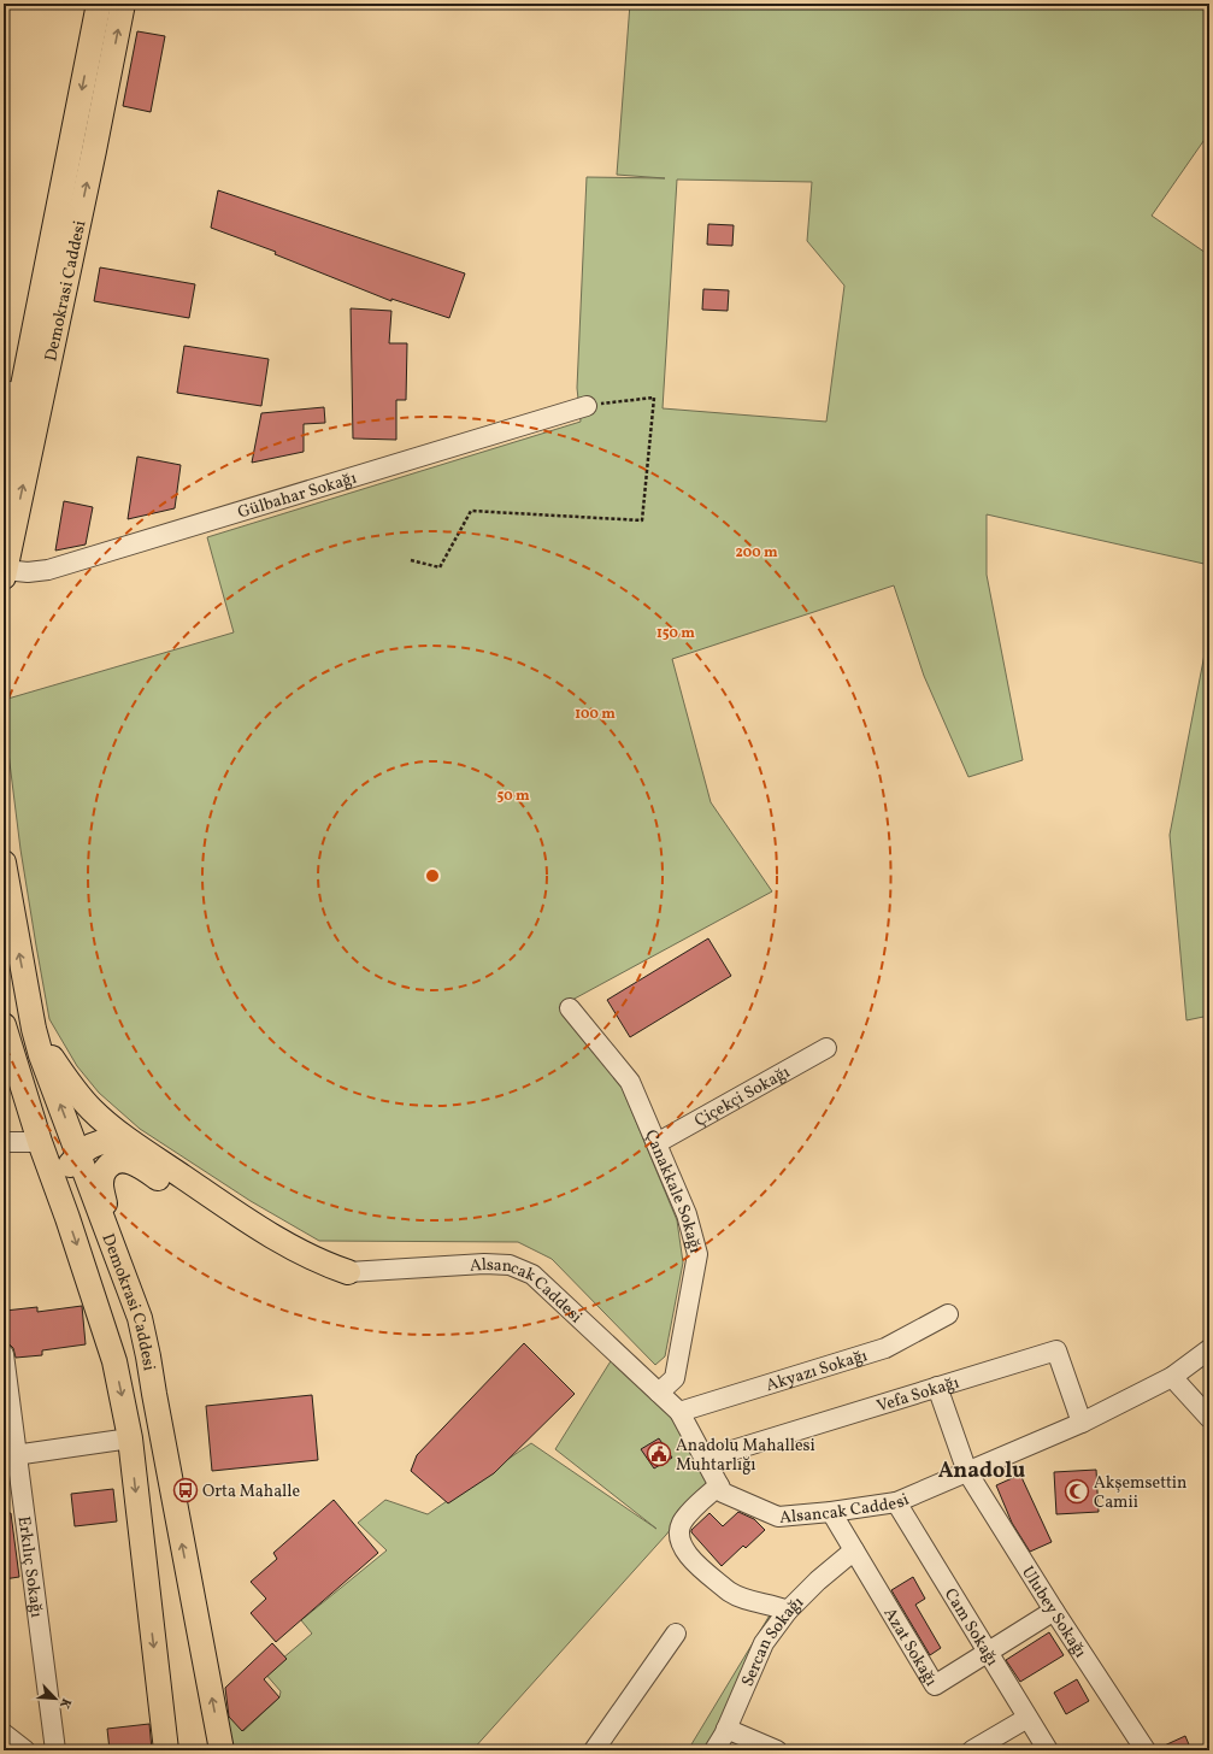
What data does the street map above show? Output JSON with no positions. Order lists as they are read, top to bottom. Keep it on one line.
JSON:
{"streets":{"main road":["Demokrasi Caddesi"],"street":["Gülbahar Sokağı","Çiçekçi Sokağı","Çanakkale Sokağı","Alsancak Caddesi","Akyazı Sokağı","Vefa Sokağı","Erkılıç Sokağı","Ulubey Sokağı","Cam Sokağı","Azat Sokağı","Sercan Sokağı"]},"crossings":[["Demokrasi Caddesi","Gülbahar Sokağı"],["Çiçekçi Sokağı","Çanakkale Sokağı"],["Çanakkale Sokağı","Alsancak Caddesi"],["Alsancak Caddesi","Akyazı Sokağı"],["Alsancak Caddesi","Vefa Sokağı"],["Alsancak Caddesi","Ulubey Sokağı"],["Alsancak Caddesi","Cam Sokağı"],["Alsancak Caddesi","Azat Sokağı"],["Vefa Sokağı","Ulubey Sokağı"],["Ulubey Sokağı","Azat Sokağı"],["Cam Sokağı","Azat Sokağı"],["Azat Sokağı","Sercan Sokağı"]],"districts":["Anadolu"],"places":{"public building":["Anadolu Mahallesi Muhtarlığı"],"bus stop":["Orta Mahalle"],"mosque":["Akşemsettin Camii"]},"north":"bottom right","rings":["200 m","150 m","100 m","50 m"]}
